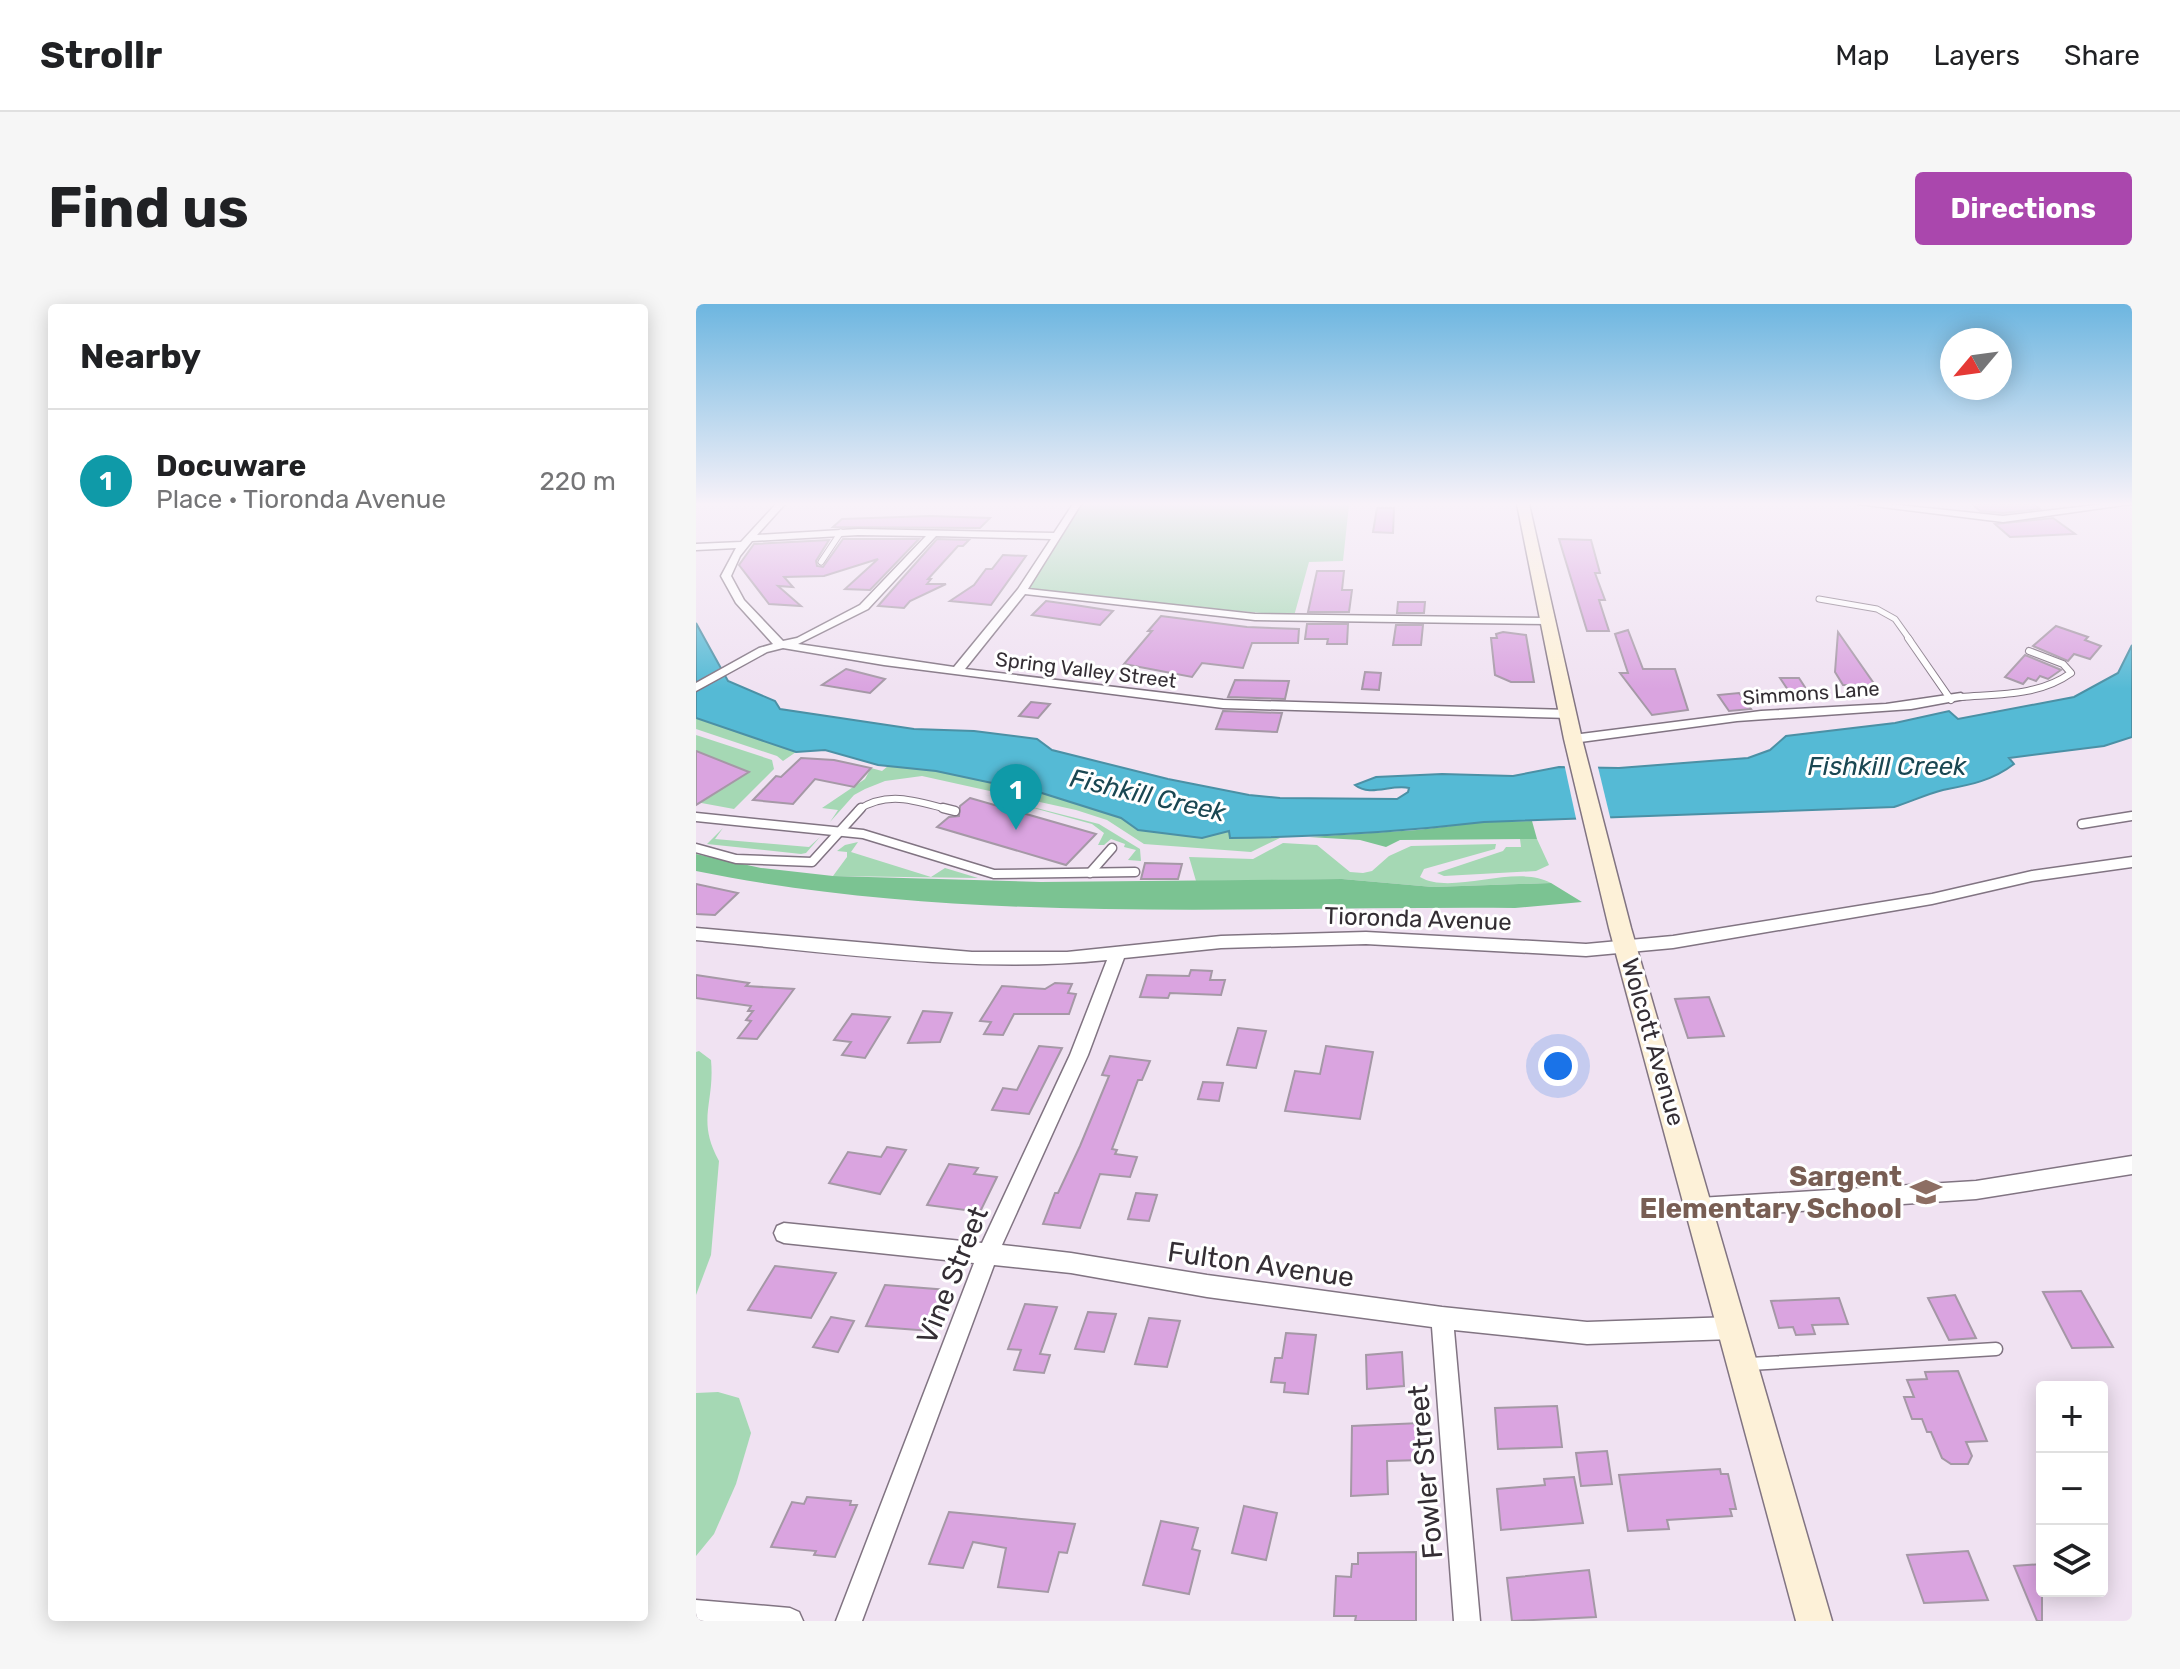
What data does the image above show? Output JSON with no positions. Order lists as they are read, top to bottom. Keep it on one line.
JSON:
{"streets":{"main road":["Wolcott Avenue"],"street":["Spring Valley Street","Simmons Lane","Tioronda Avenue","Fulton Avenue","Vine Street","Fowler Street"]},"crossings":[["Spring Valley Street","Wolcott Avenue"],["Simmons Lane","Wolcott Avenue"],["Tioronda Avenue","Wolcott Avenue"],["Tioronda Avenue","Vine Street"],["Wolcott Avenue","Fulton Avenue"],["Fulton Avenue","Vine Street"],["Fulton Avenue","Fowler Street"]],"water":["Fishkill Creek"],"places":{"school or university":["Sargent Elementary School"]},"north":"bottom left","page":{"header":"Strollr","nav":["Map","Layers","Share"],"buttons":"Directions","title":"Find us","heading":"Nearby","list":[{"mark":"1","name":"Docuware","note":"Place · Tioronda Avenue","value":"220 m"}],"pins":"1","map_buttons":["+","−"]}}
